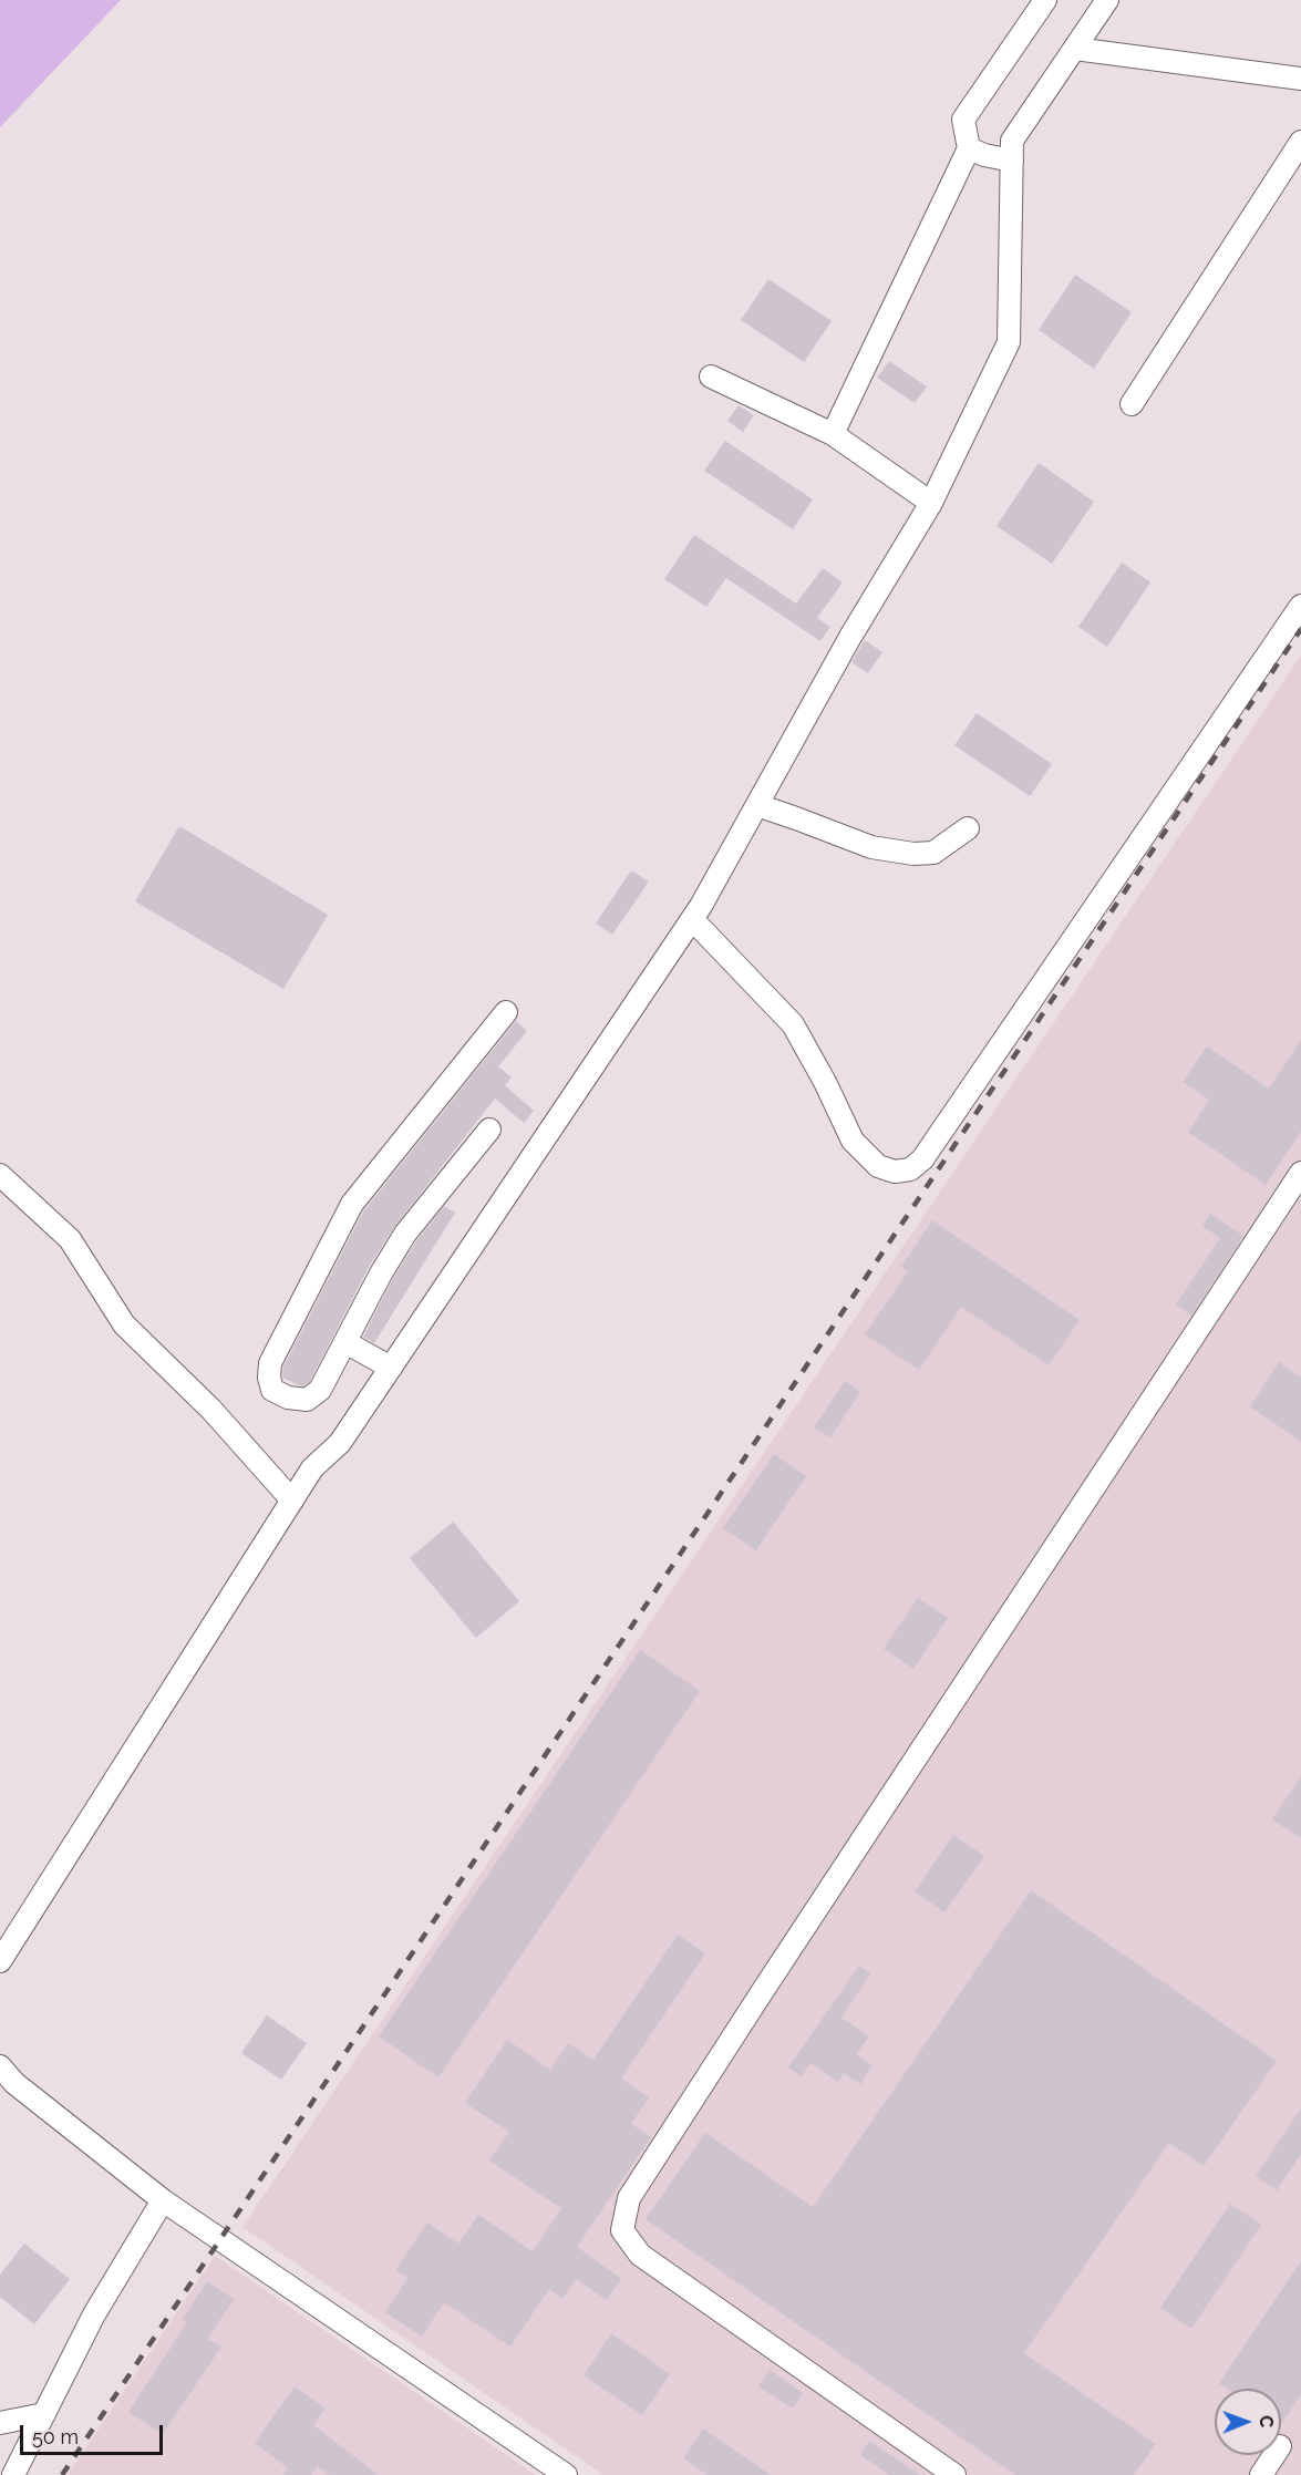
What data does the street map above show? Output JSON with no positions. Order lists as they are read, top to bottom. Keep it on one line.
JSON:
{"scale_bar":"50 m","north":"right"}
